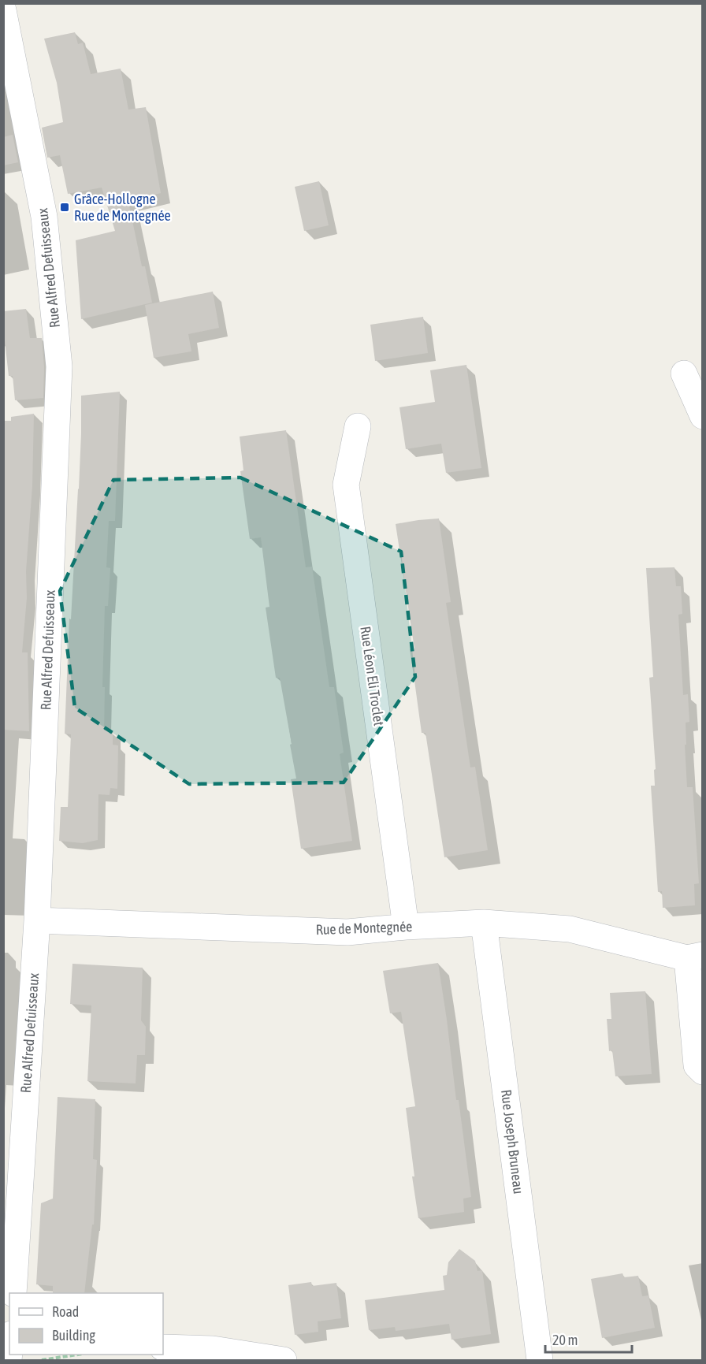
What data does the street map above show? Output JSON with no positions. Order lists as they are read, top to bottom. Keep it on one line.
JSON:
{"streets":{"street":["Rue Alfred Defuisseaux","Rue Léon Eli Troclet","Rue de Montegnée","Rue Joseph Bruneau"]},"crossings":[["Rue Alfred Defuisseaux","Rue de Montegnée"],["Rue Léon Eli Troclet","Rue de Montegnée"],["Rue de Montegnée","Rue Joseph Bruneau"]],"places":{"transit":["Grâce-Hollogne Rue de Montegnée"]},"legend":["Road","Building"],"scale_bar":"20 m"}
